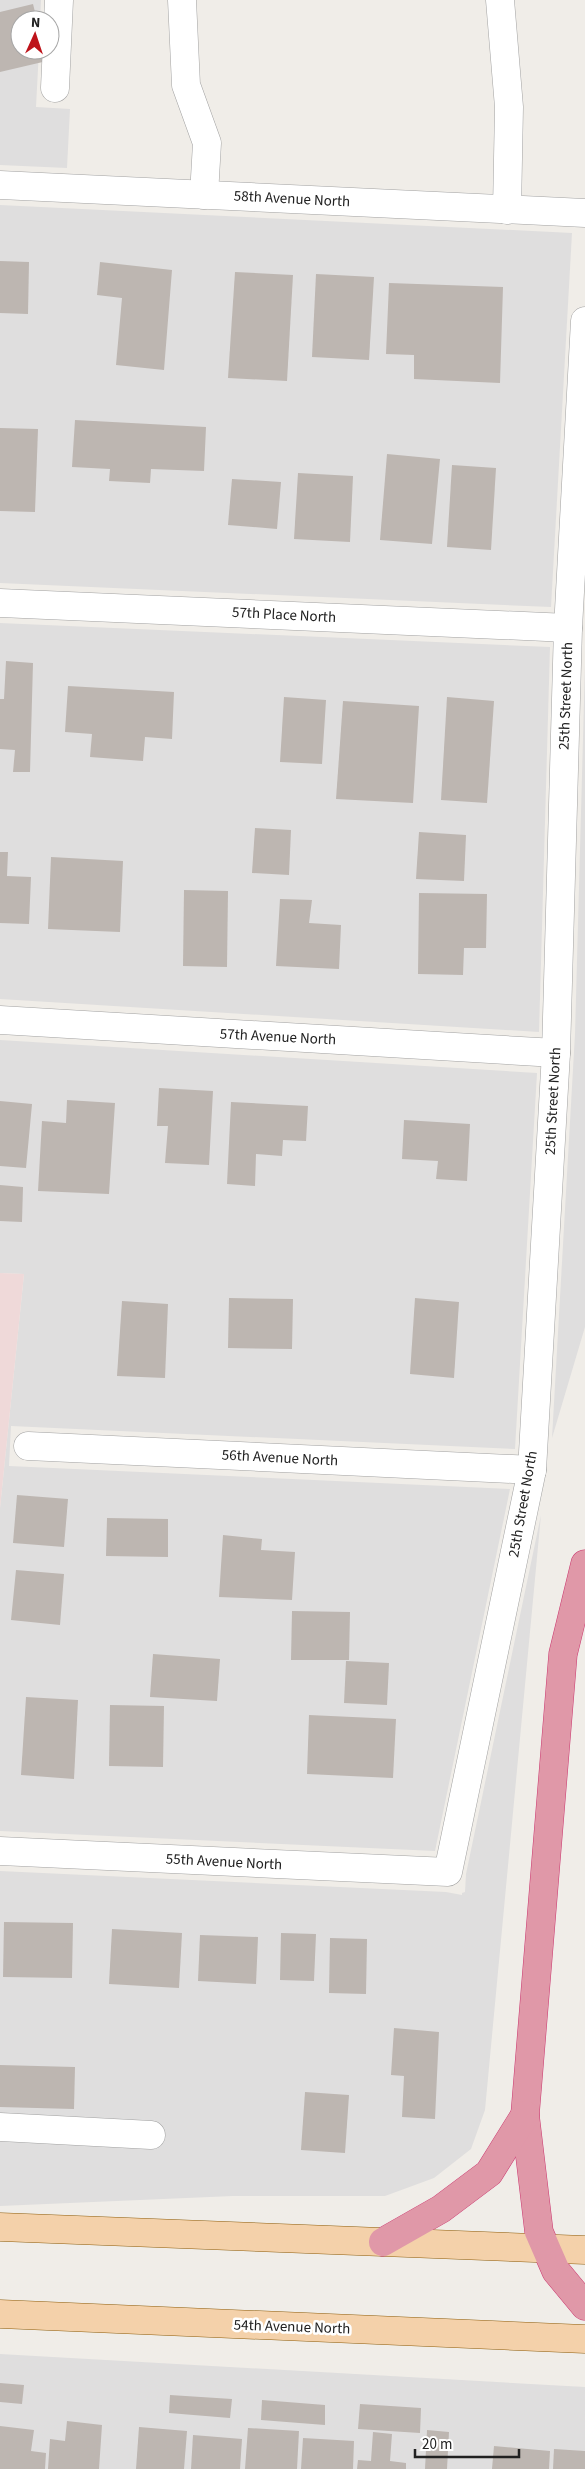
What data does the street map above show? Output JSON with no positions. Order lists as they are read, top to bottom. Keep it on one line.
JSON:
{"streets":{"main road":["54th Avenue North"],"street":["58th Avenue North","57th Place North","25th Street North","57th Avenue North","56th Avenue North","55th Avenue North"]},"crossings":[["57th Place North","25th Street North"],["25th Street North","57th Avenue North"],["25th Street North","56th Avenue North"],["25th Street North","55th Avenue North"]],"scale_bar":"20 m","north":"top"}
